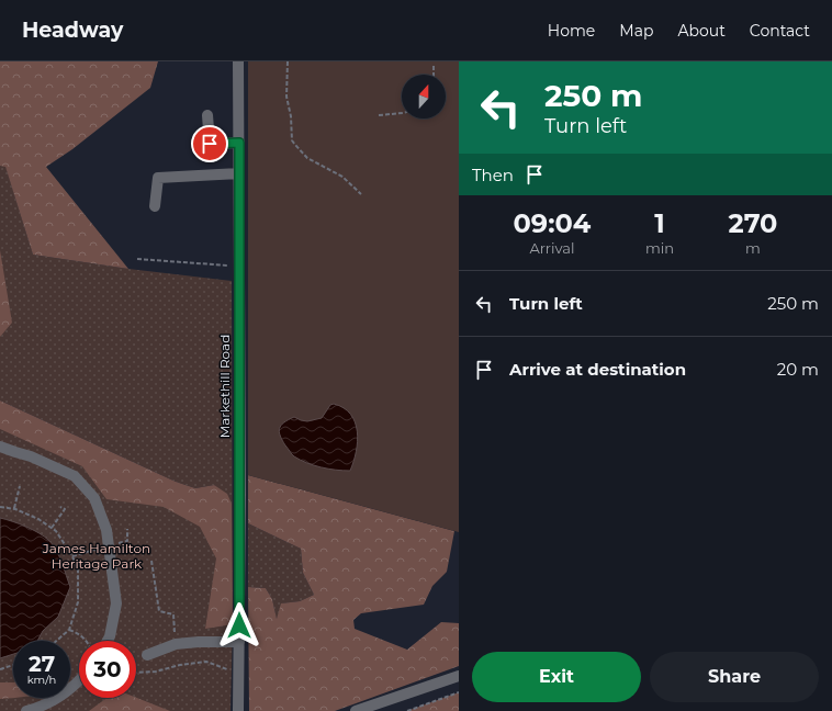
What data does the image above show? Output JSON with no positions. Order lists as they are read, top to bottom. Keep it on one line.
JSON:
{"streets":{"street":["Markethill Road"]},"parks":["James Hamilton Heritage Park"],"north":"top","page":{"header":"Headway","nav":["Home","Map","About","Contact"],"turn":["250 m","Turn left"],"then":"Then","eta":["09:04","Arrival","1","min","270","m"],"list":[{"name":"Turn left","value":"250 m"},{"name":"Arrive at destination","value":"20 m"}],"speed":"27 km/h","limit":"30","buttons":["Exit","Share"]}}
